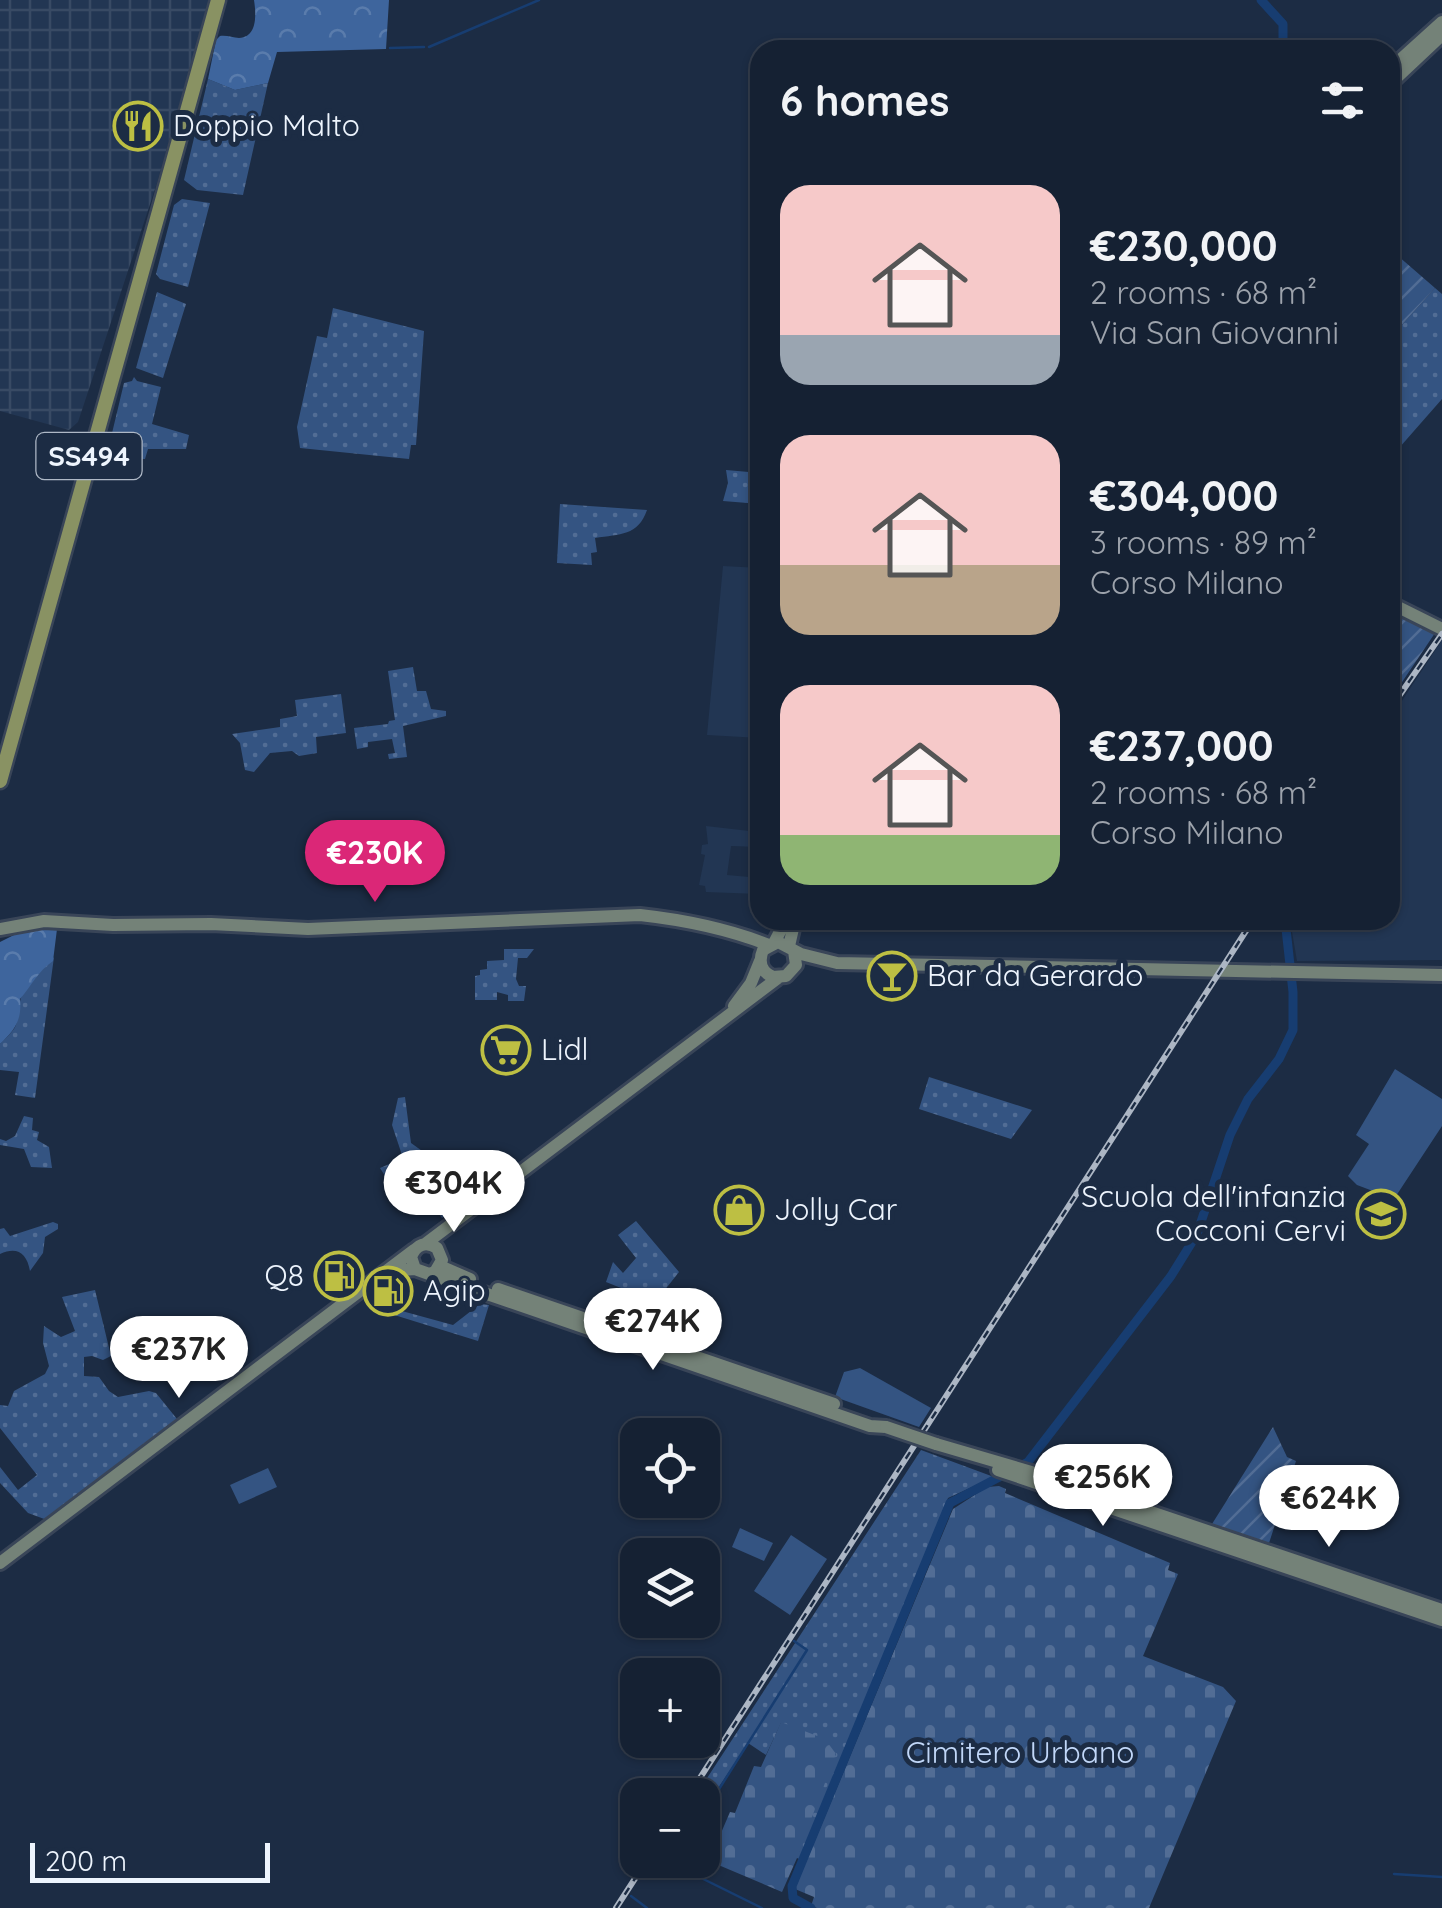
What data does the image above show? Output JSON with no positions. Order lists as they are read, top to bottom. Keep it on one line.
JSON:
{"streets":{"main road":["SS494"]},"parks":["Cimitero Urbano"],"places":{"restaurant":["Doppio Malto"],"bar":["Bar da Gerardo"],"supermarket":["Lidl"],"shop":["Jolly Car"],"school or university":["Scuola dell'infanzia Cocconi Cervi"],"fuel station":["Q8","Agip"]},"scale_bar":"200 m","page":{"heading":"6 homes","list":[{"name":"€230,000","note":"2 rooms · 68 m² · Via San Giovanni"},{"name":"€304,000","note":"3 rooms · 89 m² · Corso Milano"},{"name":"€237,000","note":"2 rooms · 68 m² · Corso Milano"}],"price":["€230K","€304K","€274K","€237K","€256K","€624K"],"map_buttons":["+","−"],"scale":"200 m"}}
